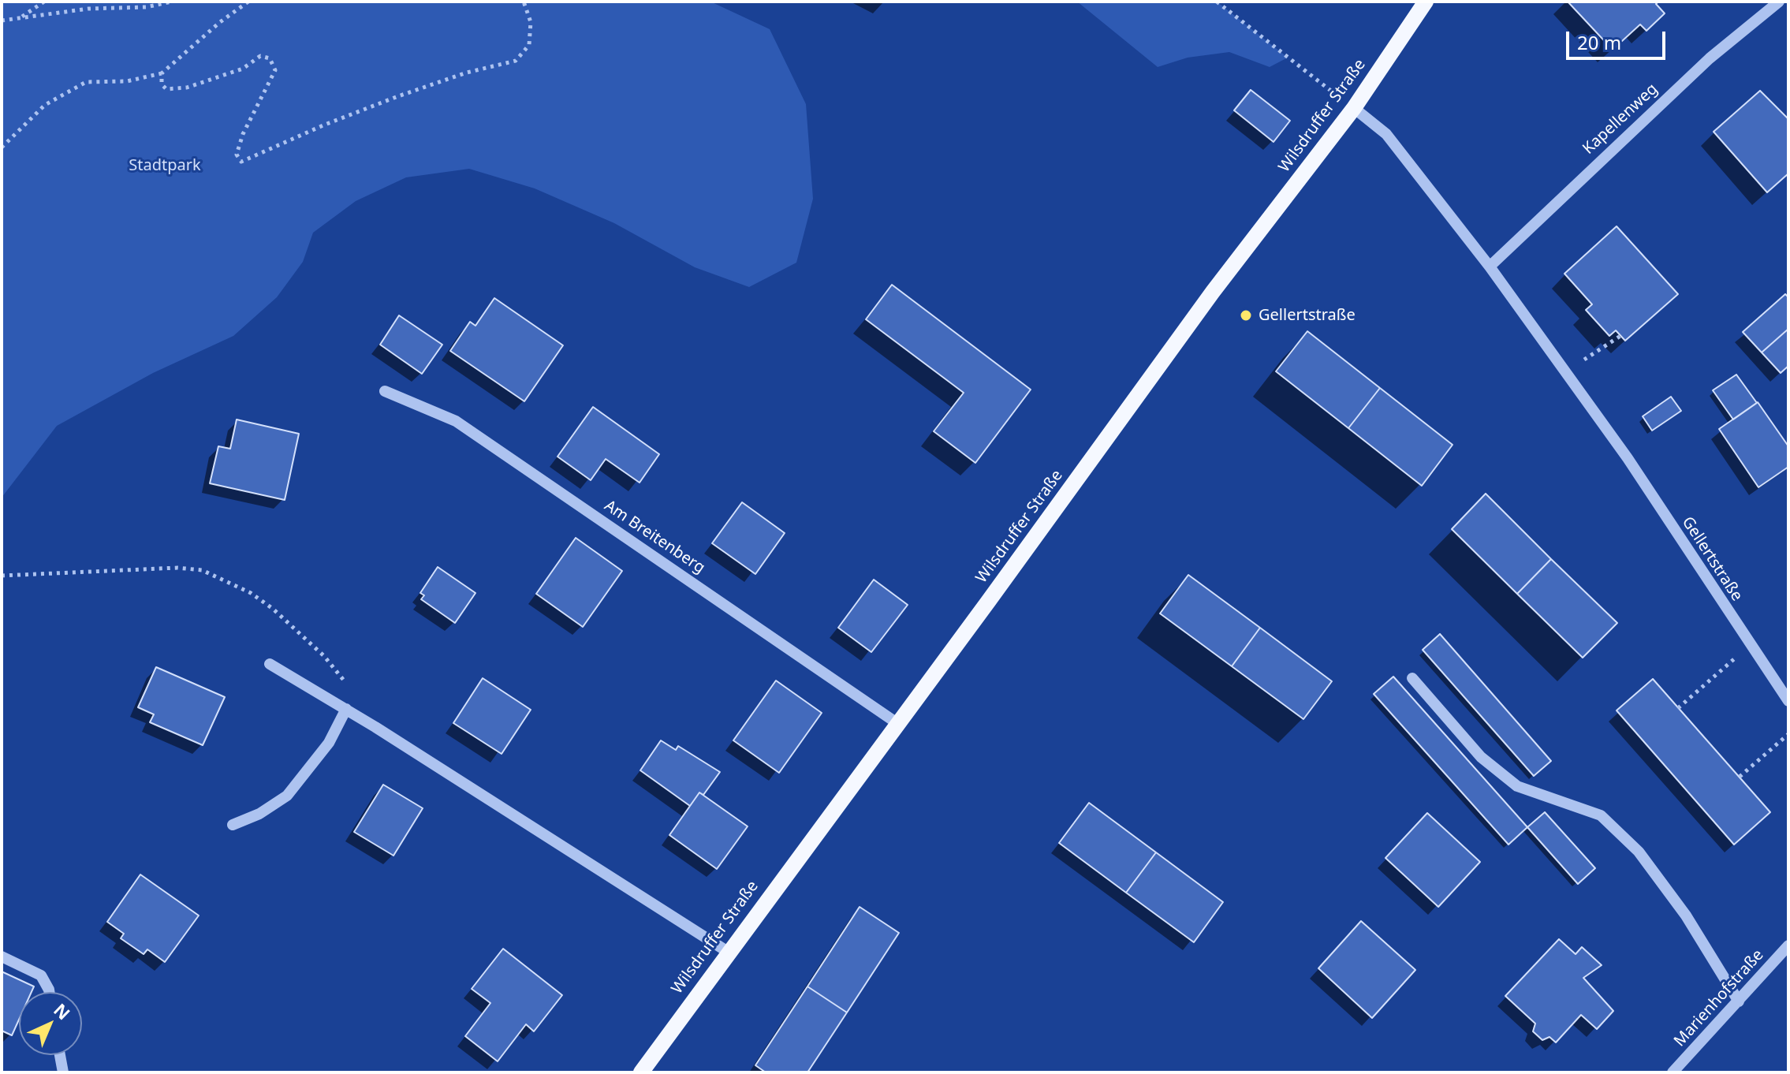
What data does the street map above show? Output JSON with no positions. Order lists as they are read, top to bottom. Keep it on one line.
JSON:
{"streets":{"main road":["Wilsdruffer Straße"],"street":["Kapellenweg","Am Breitenberg","Gellertstraße","Marienhofstraße"]},"crossings":[["Wilsdruffer Straße","Am Breitenberg"],["Wilsdruffer Straße","Gellertstraße"],["Kapellenweg","Gellertstraße"]],"parks":["Stadtpark"],"places":["Gellertstraße"],"scale_bar":"20 m","north":"top right"}
